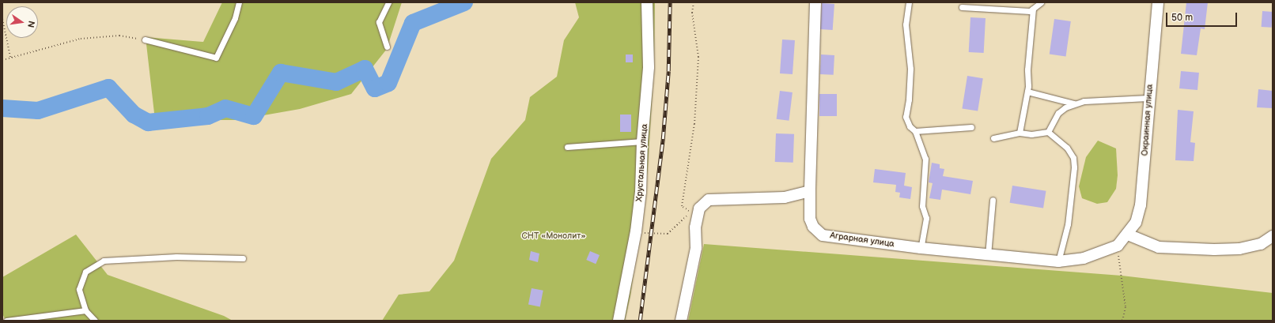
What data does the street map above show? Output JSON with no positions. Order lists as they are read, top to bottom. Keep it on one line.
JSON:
{"streets":{"street":["Окраинная улица","Хрустальная улица","Аграрная улица"]},"crossings":[["Окраинная улица","Аграрная улица"]],"parks":["СНТ «Монолит»"],"scale_bar":"50 m","north":"right"}
